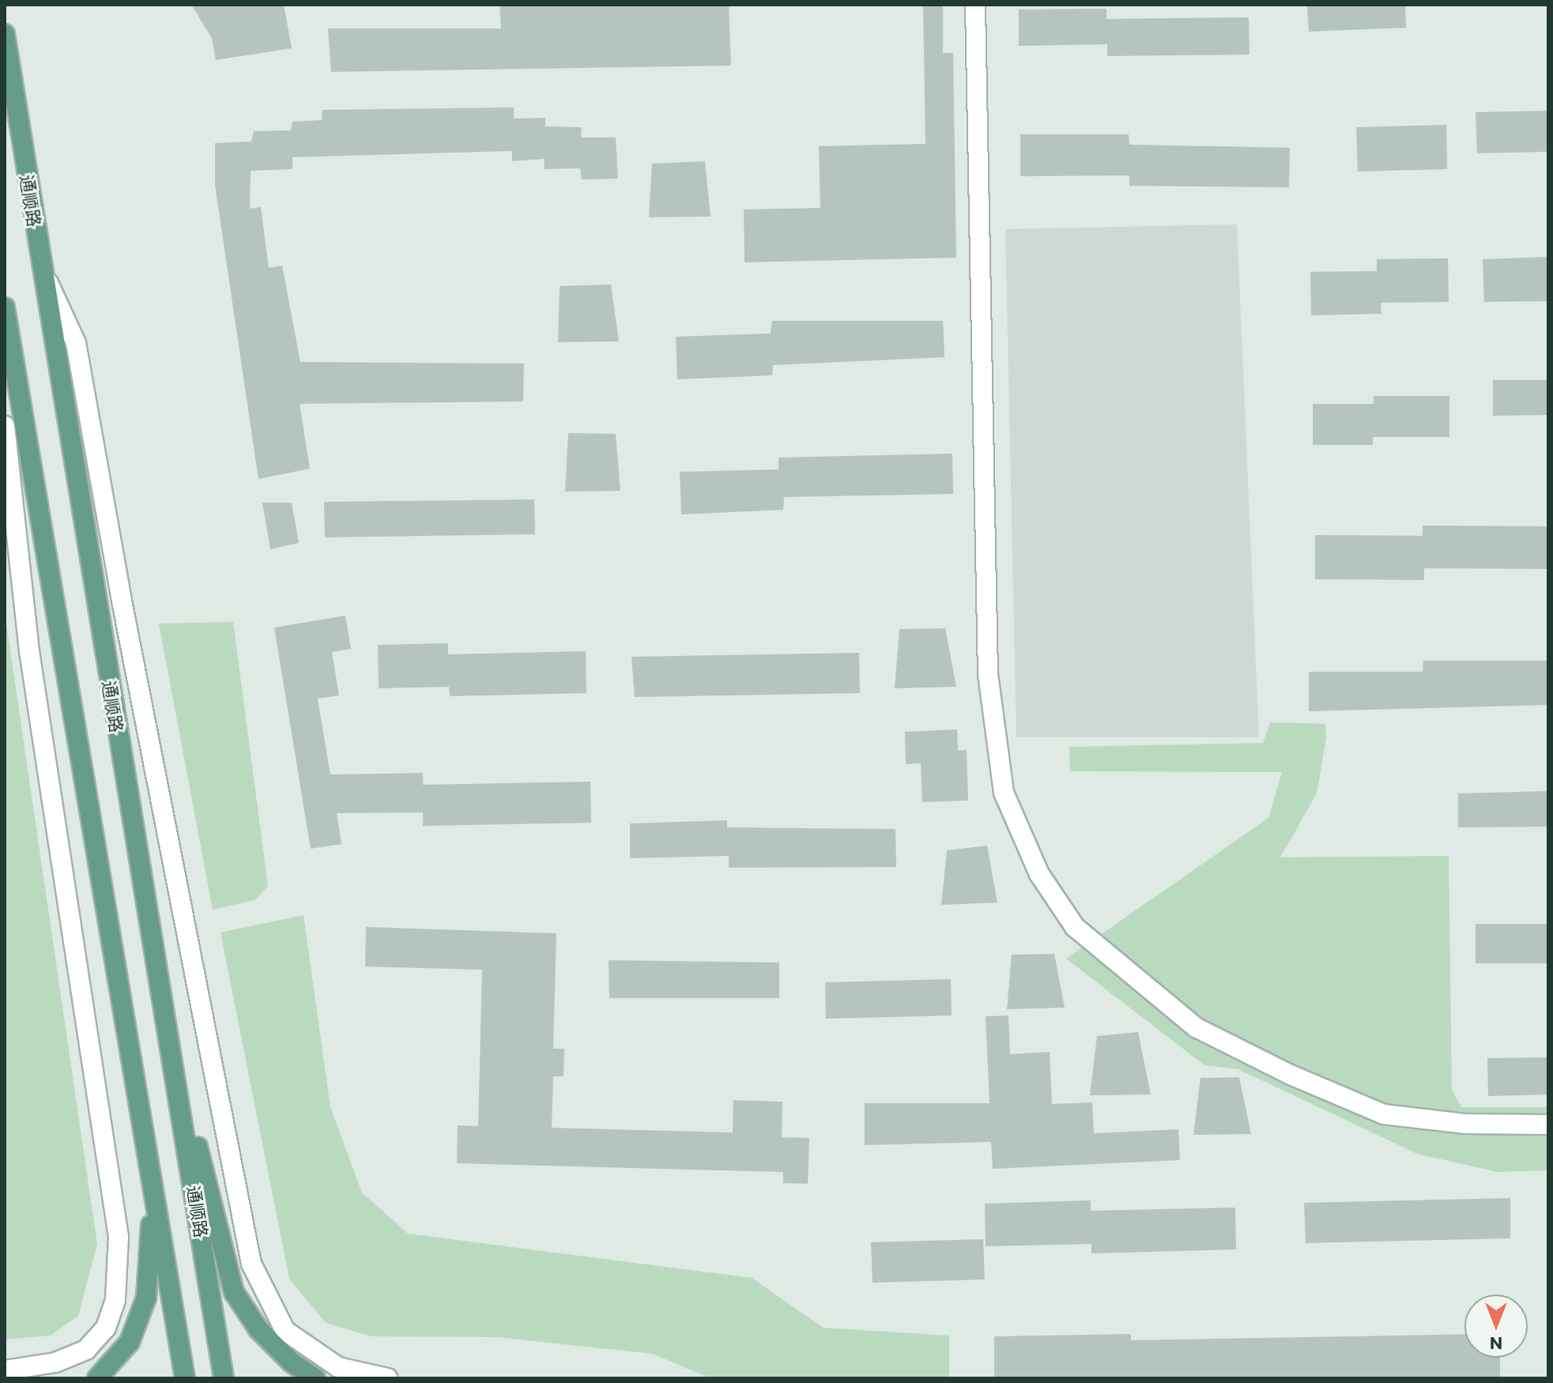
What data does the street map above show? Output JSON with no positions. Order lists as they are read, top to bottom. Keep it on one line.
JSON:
{"streets":{"main road":["通顺路"]},"north":"bottom"}
